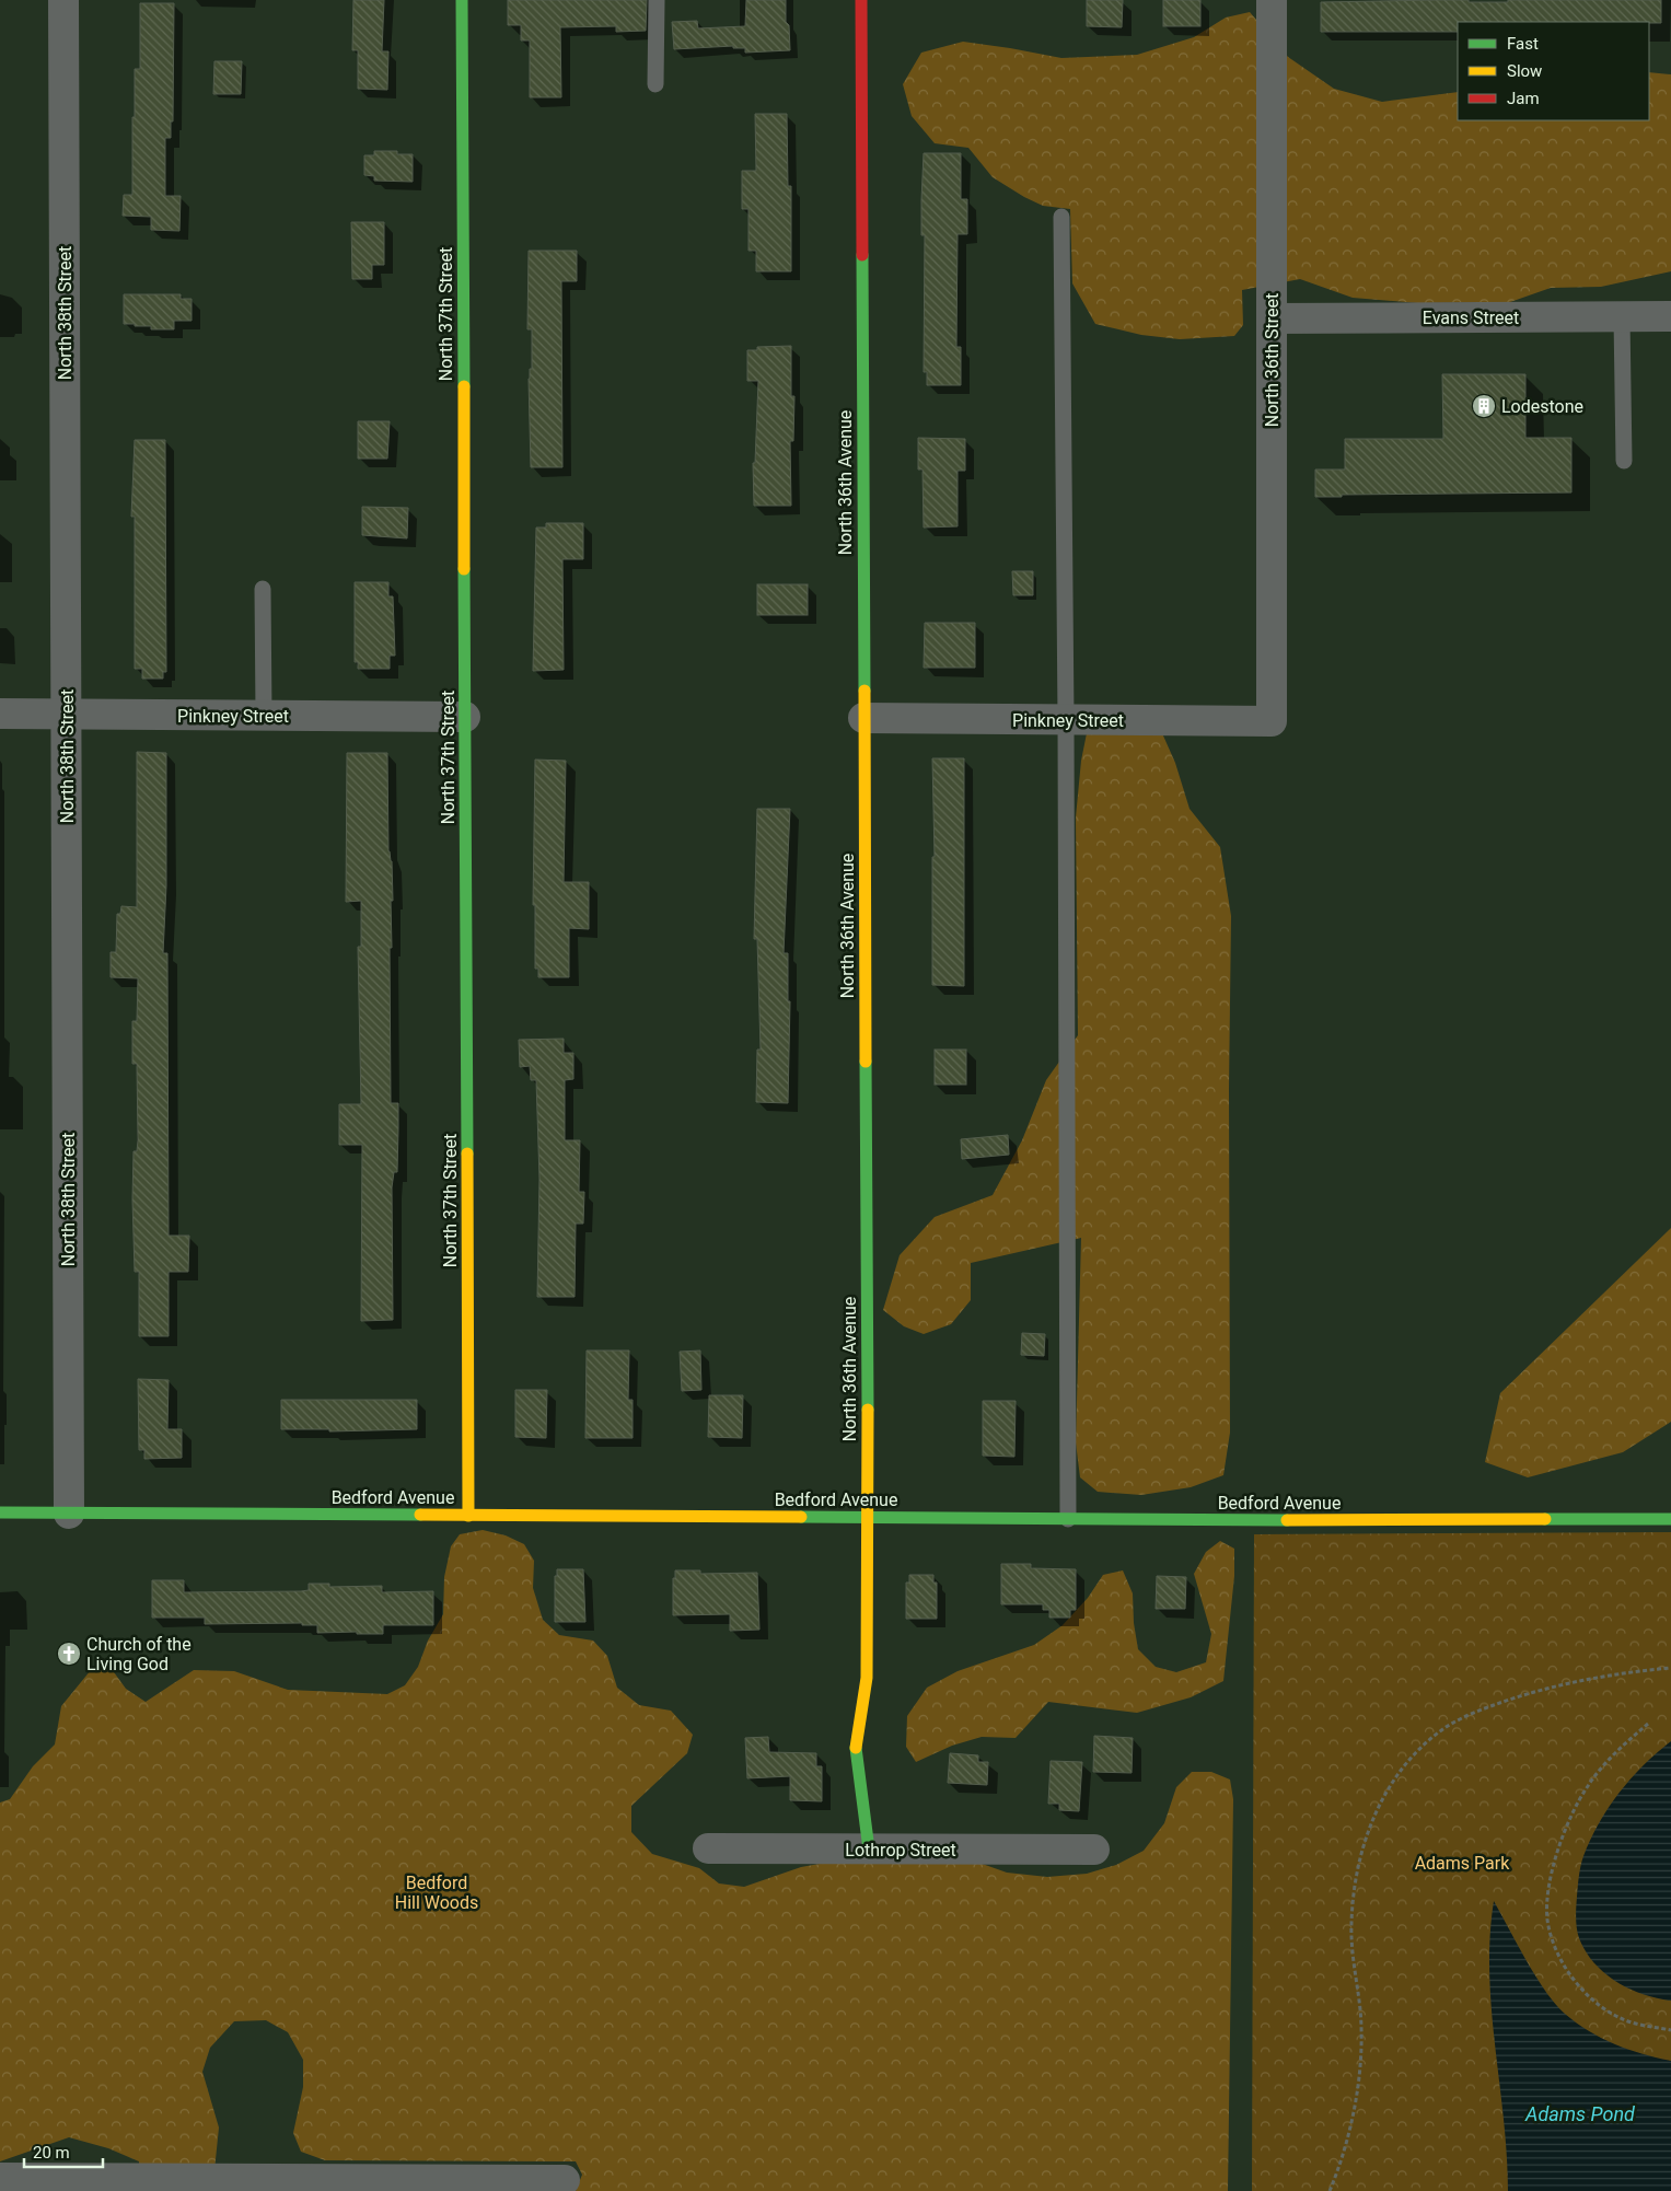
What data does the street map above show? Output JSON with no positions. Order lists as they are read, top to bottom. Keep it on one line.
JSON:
{"streets":{"street":["North 38th Street","North 37th Street","Evans Street","North 36th Street","North 36th Avenue","Pinkney Street","Bedford Avenue","Lothrop Street"]},"crossings":[["North 38th Street","Pinkney Street"],["North 38th Street","Bedford Avenue"],["North 37th Street","Pinkney Street"],["North 37th Street","Bedford Avenue"],["Evans Street","North 36th Street"],["North 36th Street","Pinkney Street"],["North 36th Avenue","Pinkney Street"],["North 36th Avenue","Bedford Avenue"],["North 36th Avenue","Lothrop Street"]],"water":["Adams Pond"],"parks":["Adams Park","Bedford Hill Woods"],"places":{"building":["Lodestone"],"church":["Church of the Living God"]},"legend":["Fast","Slow","Jam"],"scale_bar":"20 m"}
